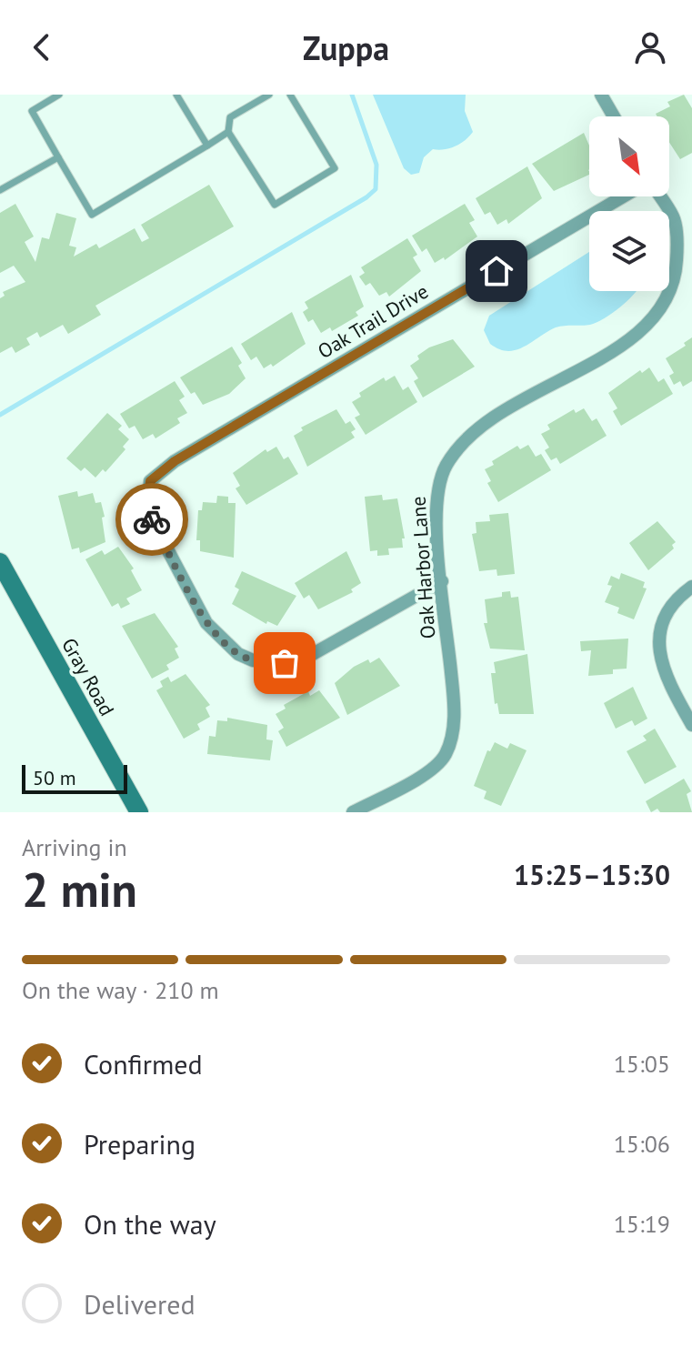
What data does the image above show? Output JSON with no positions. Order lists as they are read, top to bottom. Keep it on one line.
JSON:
{"streets":{"street":["Oak Trail Drive","Oak Harbor Lane","Gray Road"]},"crossings":[["Oak Trail Drive","Oak Harbor Lane"]],"scale_bar":"50 m","north":"bottom right","page":{"header":"Zuppa","scale":"50 m","heading":["2 min","Arriving in","15:25–15:30"],"bar":"On the way · 210 m","list":[["Confirmed","15:05"],["Preparing","15:06"],["On the way","15:19"],"Delivered"]}}
